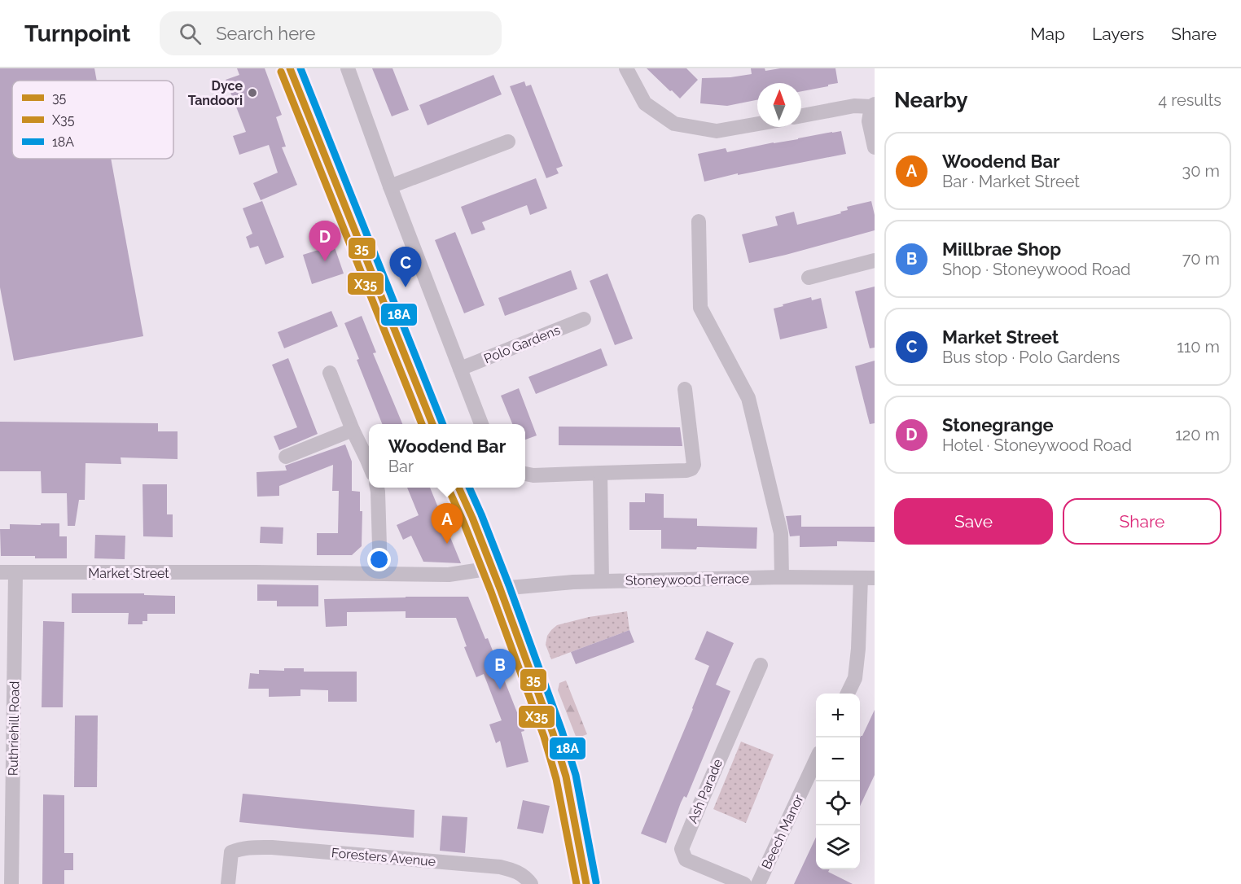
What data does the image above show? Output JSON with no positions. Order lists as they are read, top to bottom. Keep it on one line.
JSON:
{"streets":{"street":["Polo Gardens","Market Street","Stoneywood Terrace","Ruthriehill Road","Ash Parade","Beech Manor","Foresters Avenue"]},"crossings":[["Market Street","Stoneywood Terrace"],["Market Street","Ruthriehill Road"]],"places":["Dyce Tandoori"],"lines":["transit line 35","transit line 18A","transit line X35"],"legend":["35","X35","18A"],"north":"top","page":{"header":"Turnpoint","search":"Search here","nav":["Map","Layers","Share"],"heading":["Nearby","4 results"],"list":[{"mark":"A","name":"Woodend Bar","note":"Bar · Market Street","value":"30 m"},{"mark":"B","name":"Millbrae Shop","note":"Shop · Stoneywood Road","value":"70 m"},{"mark":"C","name":"Market Street","note":"Bus stop · Polo Gardens","value":"110 m"},{"mark":"D","name":"Stonegrange","note":"Hotel · Stoneywood Road","value":"120 m"}],"pins":["D","C","A","B"],"popup":["Woodend Bar","Bar"],"buttons":["Save","Share"],"map_buttons":["+","−"]}}
